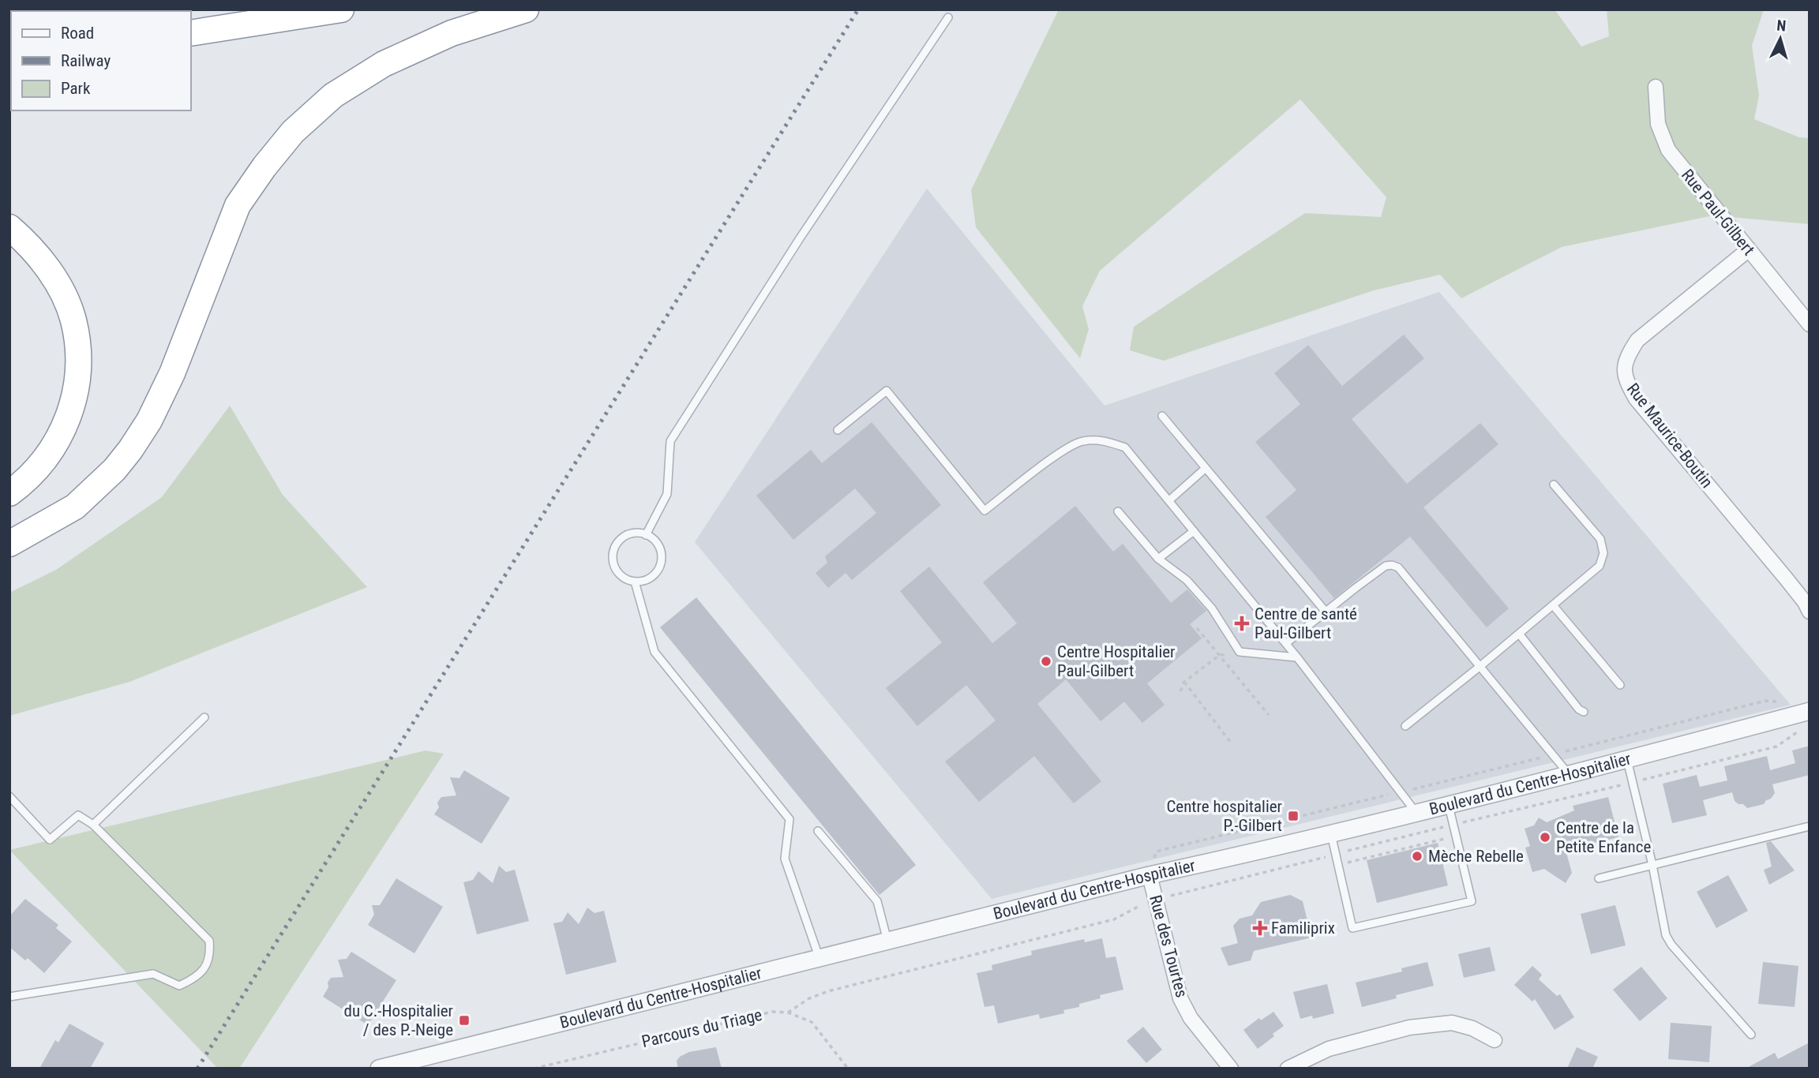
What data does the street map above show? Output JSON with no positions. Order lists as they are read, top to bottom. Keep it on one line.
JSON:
{"streets":{"street":["Rue Paul-Gilbert","Rue Maurice-Boutin","Boulevard du Centre-Hospitalier","Rue des Tourtes"],"path":["Parcours du Triage"]},"crossings":[["Rue Paul-Gilbert","Rue Maurice-Boutin"],["Boulevard du Centre-Hospitalier","Rue des Tourtes"]],"places":{"health":["Centre de santé Paul-Gilbert","Familiprix"],"other":["Centre Hospitalier Paul-Gilbert","Centre de la Petite Enfance","Mèche Rebelle"],"transit":["Centre hospitalier P.-Gilbert","du C.-Hospitalier / des P.-Neige"]},"legend":["Road","Railway","Park"],"north":"top"}
